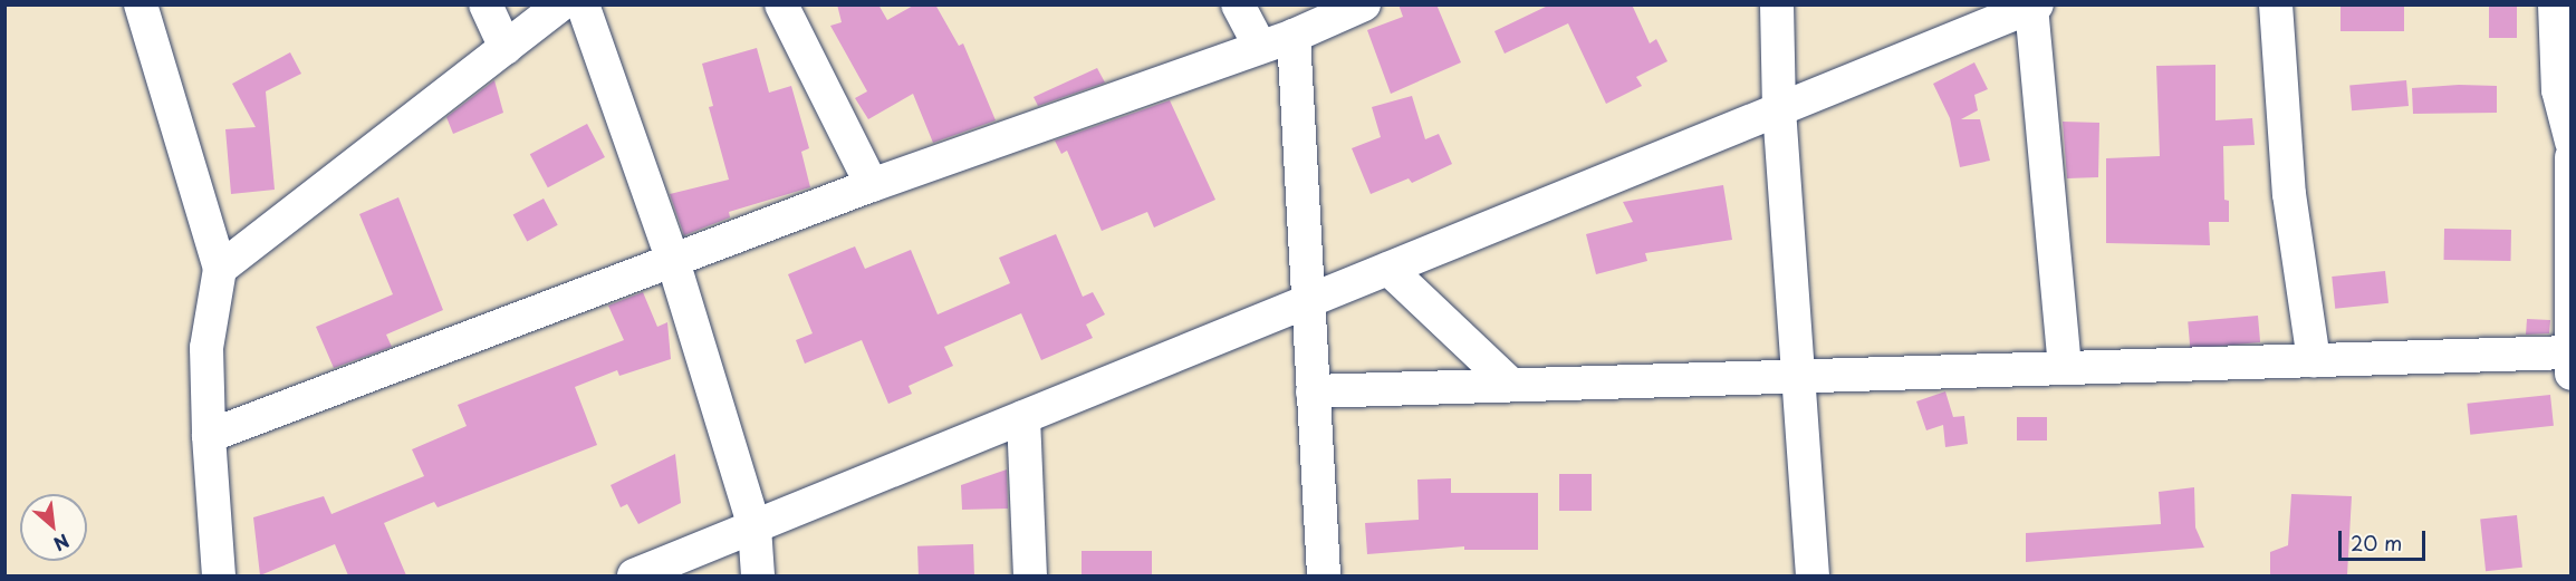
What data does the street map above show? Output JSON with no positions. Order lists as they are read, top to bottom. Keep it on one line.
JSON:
{"scale_bar":"20 m","north":"bottom right"}
